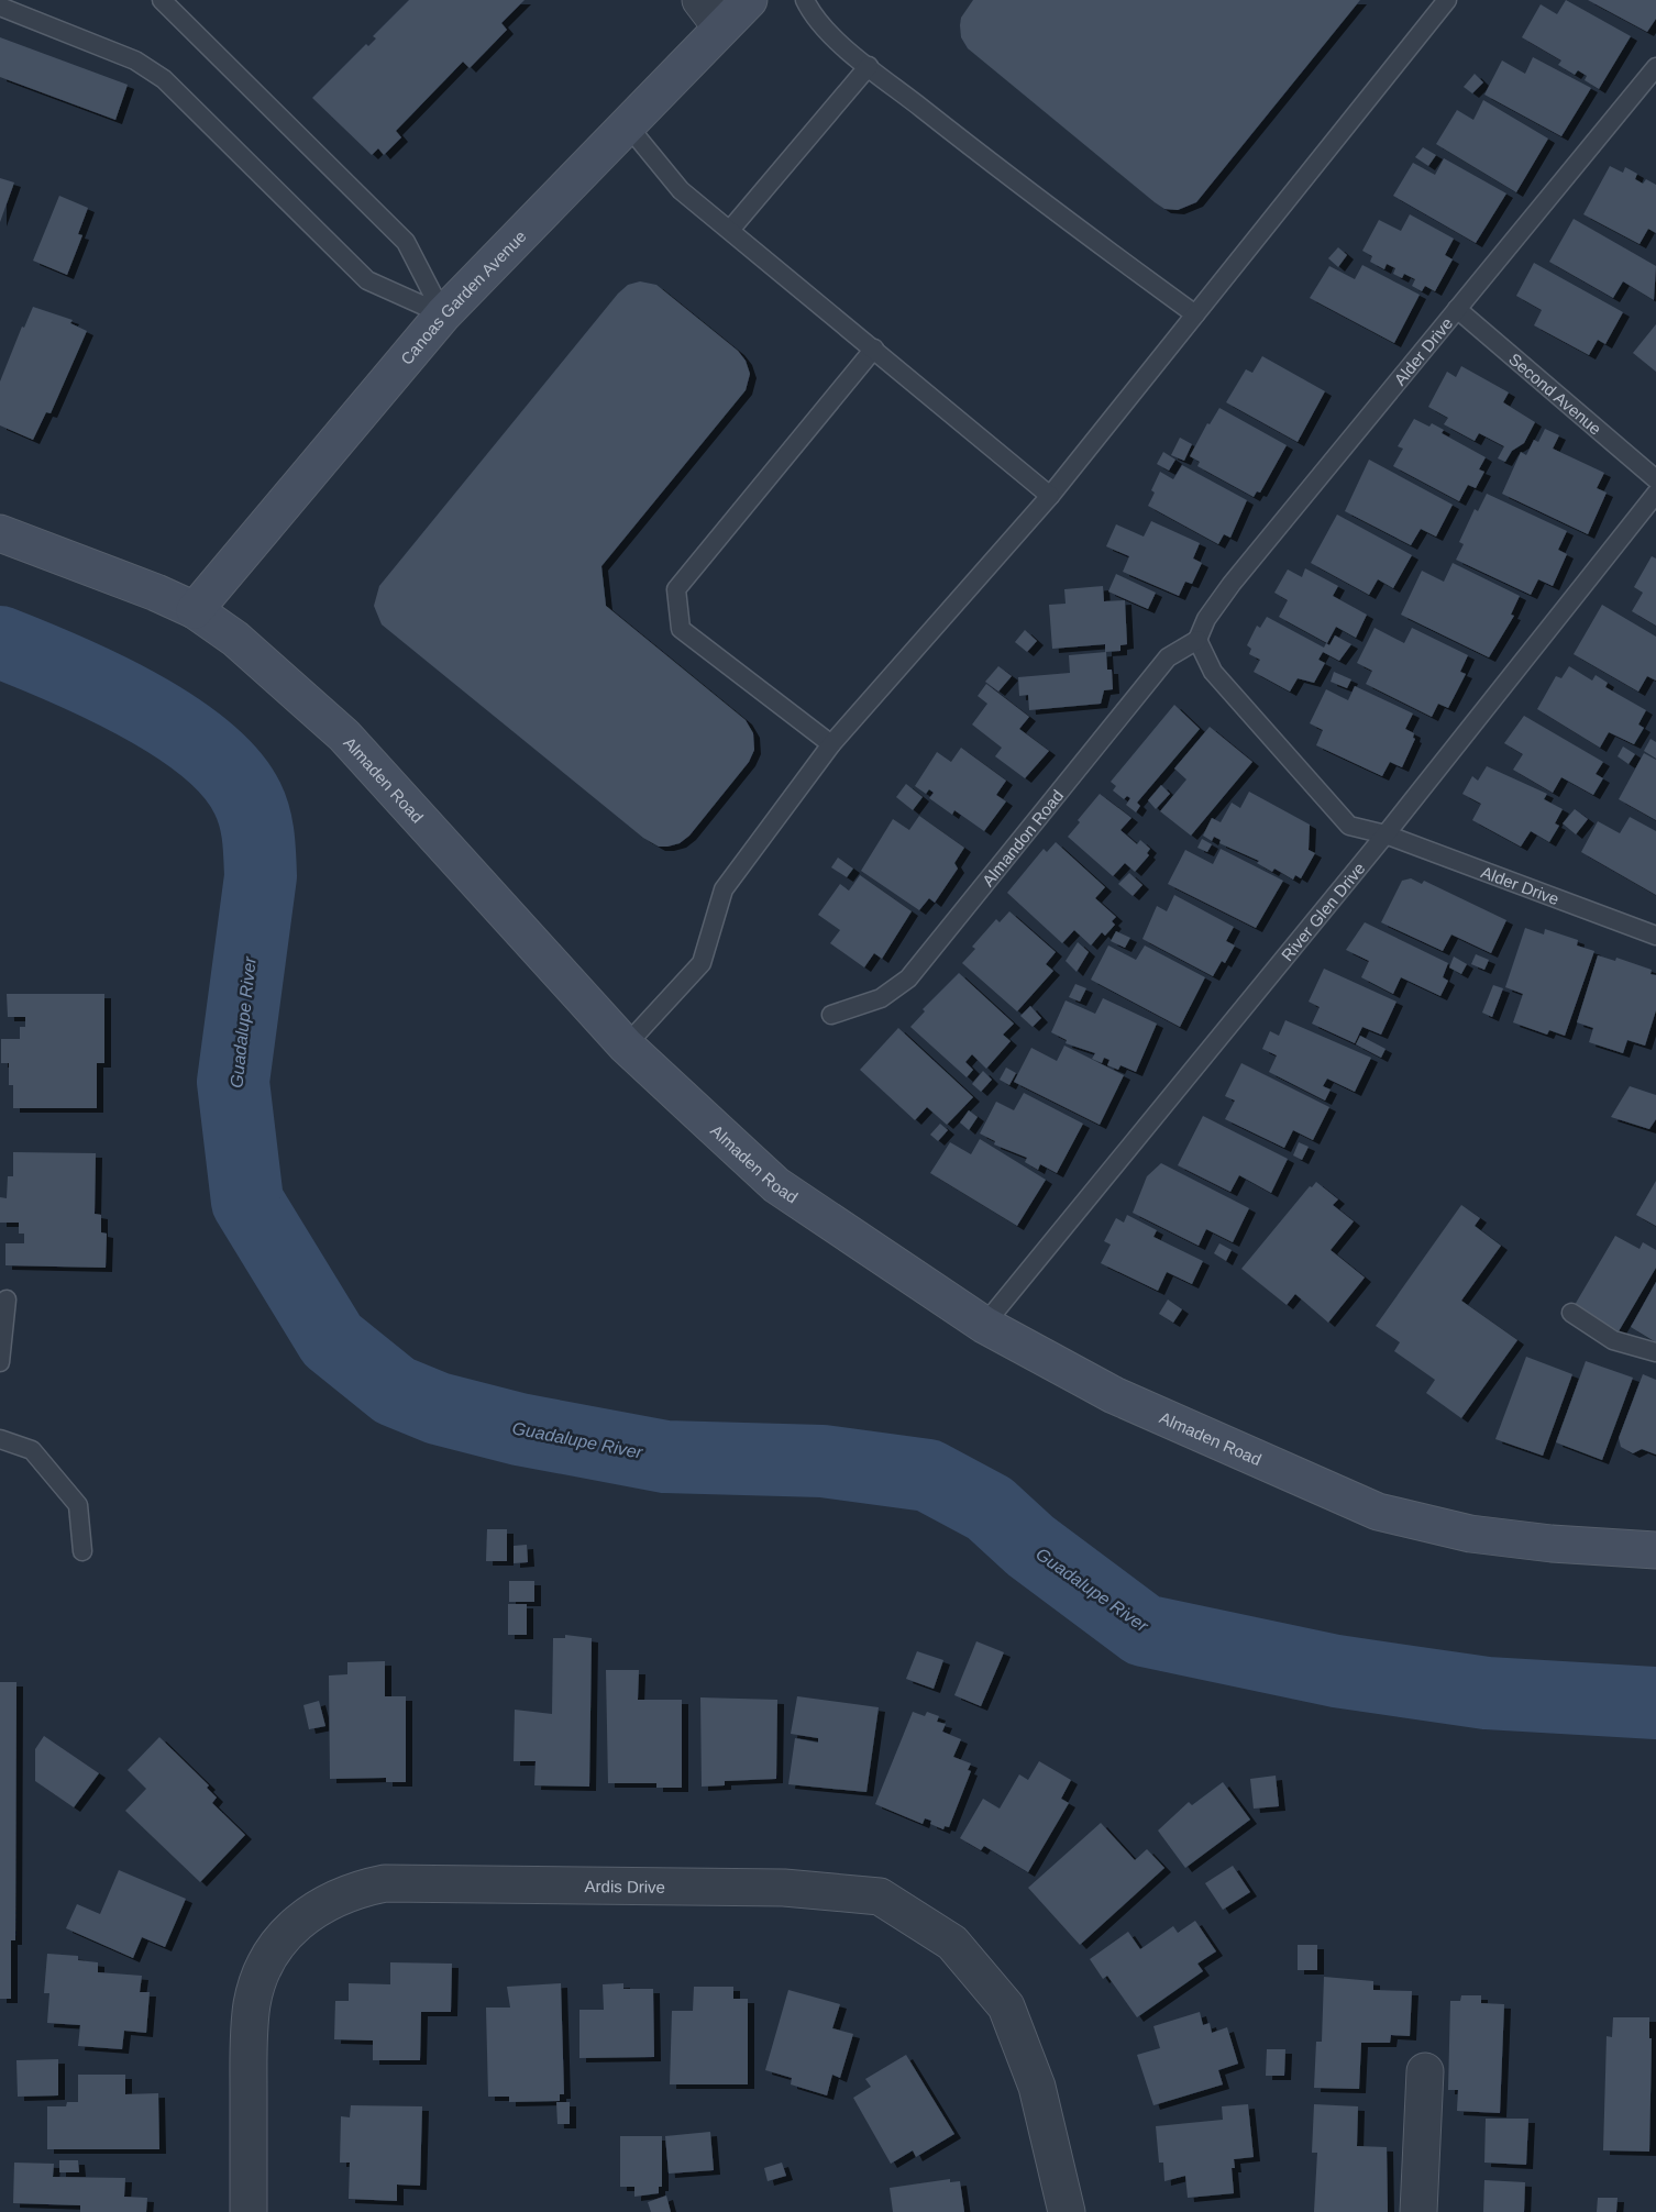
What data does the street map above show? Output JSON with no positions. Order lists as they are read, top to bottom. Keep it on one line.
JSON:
{"streets":{"street":["Canoas Garden Avenue","Almaden Road","Ardis Drive"],"lane":["Alder Drive","Second Avenue","Almandon Road","River Glen Drive"]},"crossings":[["Canoas Garden Avenue","Almaden Road"],["Alder Drive","Second Avenue"],["Alder Drive","Almandon Road"],["Alder Drive","River Glen Drive"],["Almaden Road","River Glen Drive"]],"water":["Guadalupe River"]}
